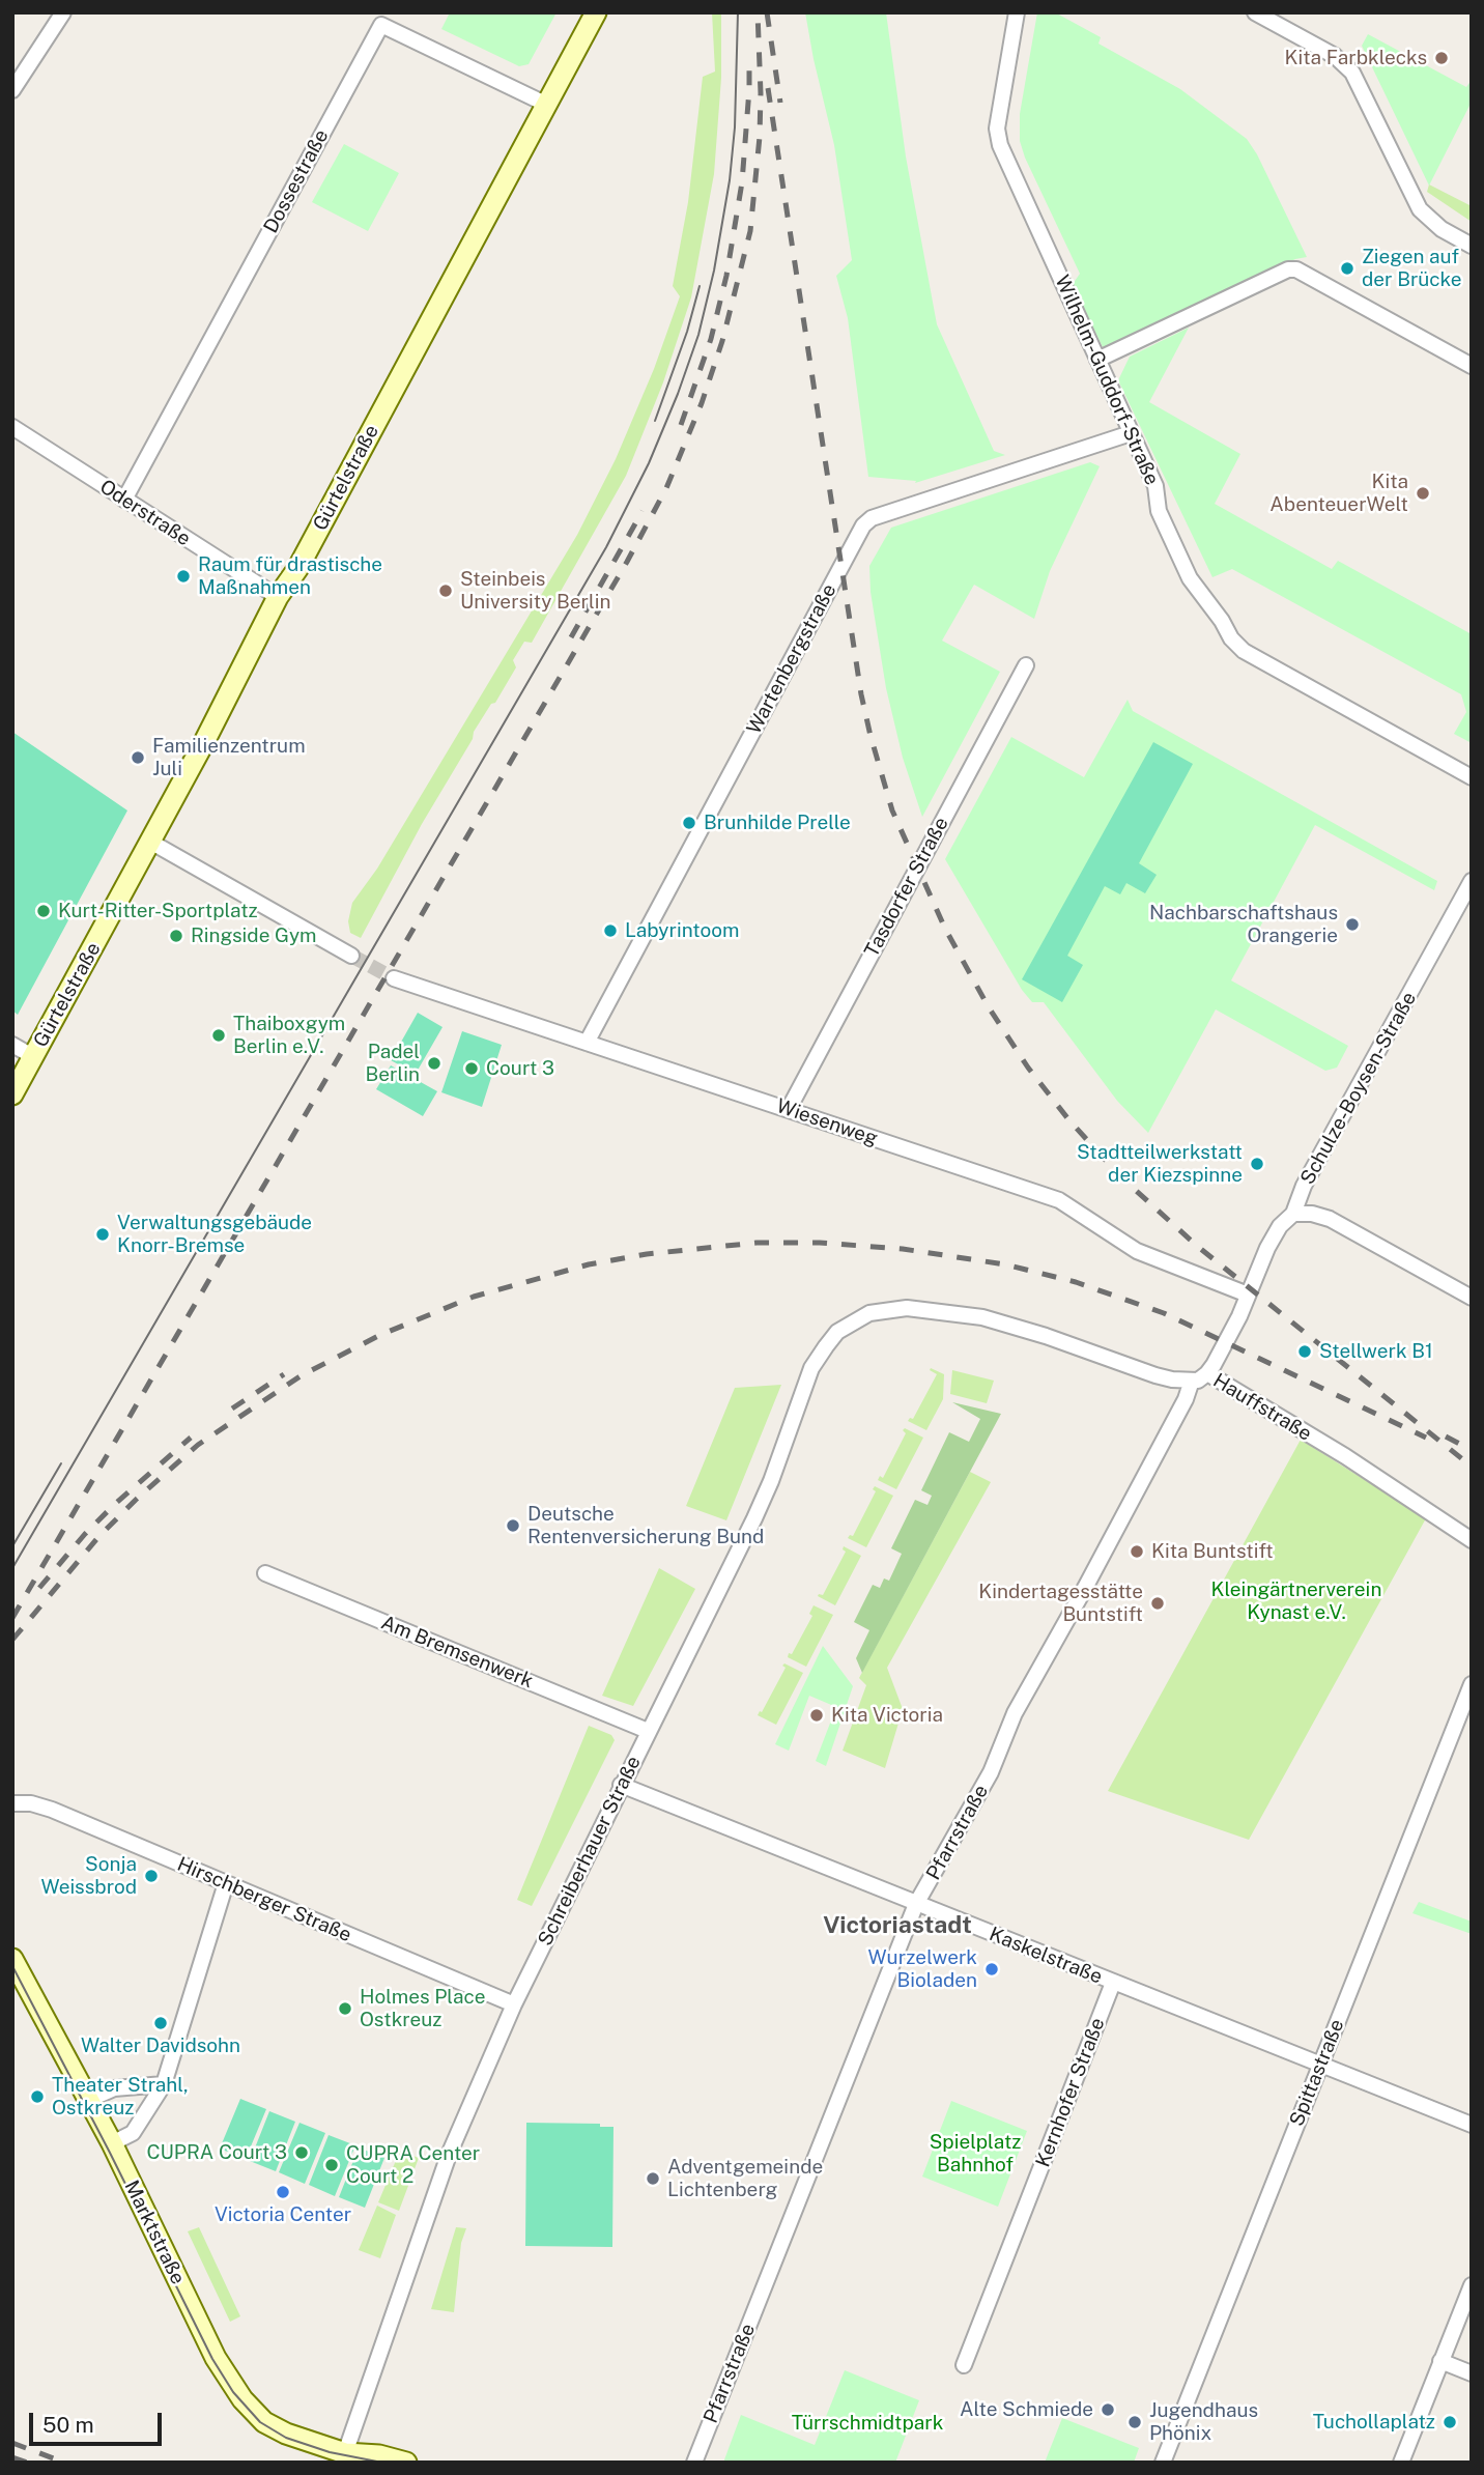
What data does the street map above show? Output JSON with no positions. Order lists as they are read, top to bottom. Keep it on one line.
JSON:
{"streets":{"main road":["Gürtelstraße","Marktstraße"],"street":["Dossestraße","Wilhelm-Guddorf-Straße","Oderstraße","Wartenbergstraße","Tasdorfer Straße","Schulze-Boysen-Straße","Wiesenweg","Hauffstraße","Am Bremsenwerk","Pfarrstraße","Schreiberhauer Straße","Hirschberger Straße","Kaskelstraße","Spittastraße","Kernhofer Straße"]},"crossings":[["Dossestraße","Gürtelstraße"],["Dossestraße","Oderstraße"],["Wilhelm-Guddorf-Straße","Wartenbergstraße"],["Gürtelstraße","Oderstraße"],["Wartenbergstraße","Wiesenweg"],["Tasdorfer Straße","Wiesenweg"],["Schulze-Boysen-Straße","Wiesenweg"],["Hauffstraße","Pfarrstraße"],["Hauffstraße","Schreiberhauer Straße"],["Am Bremsenwerk","Schreiberhauer Straße"],["Pfarrstraße","Kaskelstraße"],["Schreiberhauer Straße","Hirschberger Straße"],["Schreiberhauer Straße","Kaskelstraße"],["Schreiberhauer Straße","Marktstraße"],["Kaskelstraße","Spittastraße"],["Kaskelstraße","Kernhofer Straße"]],"districts":["Victoriastadt"],"parks":["Kleingärtnerverein Kynast e.V.","Spielplatz Bahnhof","Türrschmidtpark"],"places":["Kita Farbklecks","Ziegen auf der Brücke","Kita AbenteuerWelt","Raum für drastische Maßnahmen","Steinbeis University Berlin","Familienzentrum Juli","Brunhilde Prelle","Kurt-Ritter-Sportplatz","Nachbarschaftshaus Orangerie","Labyrintoom","Ringside Gym","Thaiboxgym Berlin e.V.","Padel Berlin","Court 3","Stadtteilwerkstatt der Kiezspinne","Verwaltungsgebäude Knorr-Bremse","Stellwerk B1","Deutsche Rentenversicherung Bund","Kita Buntstift","Kindertagesstätte Buntstift","Kita Victoria","Sonja Weissbrod","Wurzelwerk Bioladen","Holmes Place Ostkreuz","Walter Davidsohn","Theater Strahl, Ostkreuz","CUPRA Court 3","CUPRA Center Court 2","Adventgemeinde Lichtenberg","Victoria Center","Alte Schmiede","Jugendhaus Phönix","Tuchollaplatz"],"scale_bar":"50 m"}
